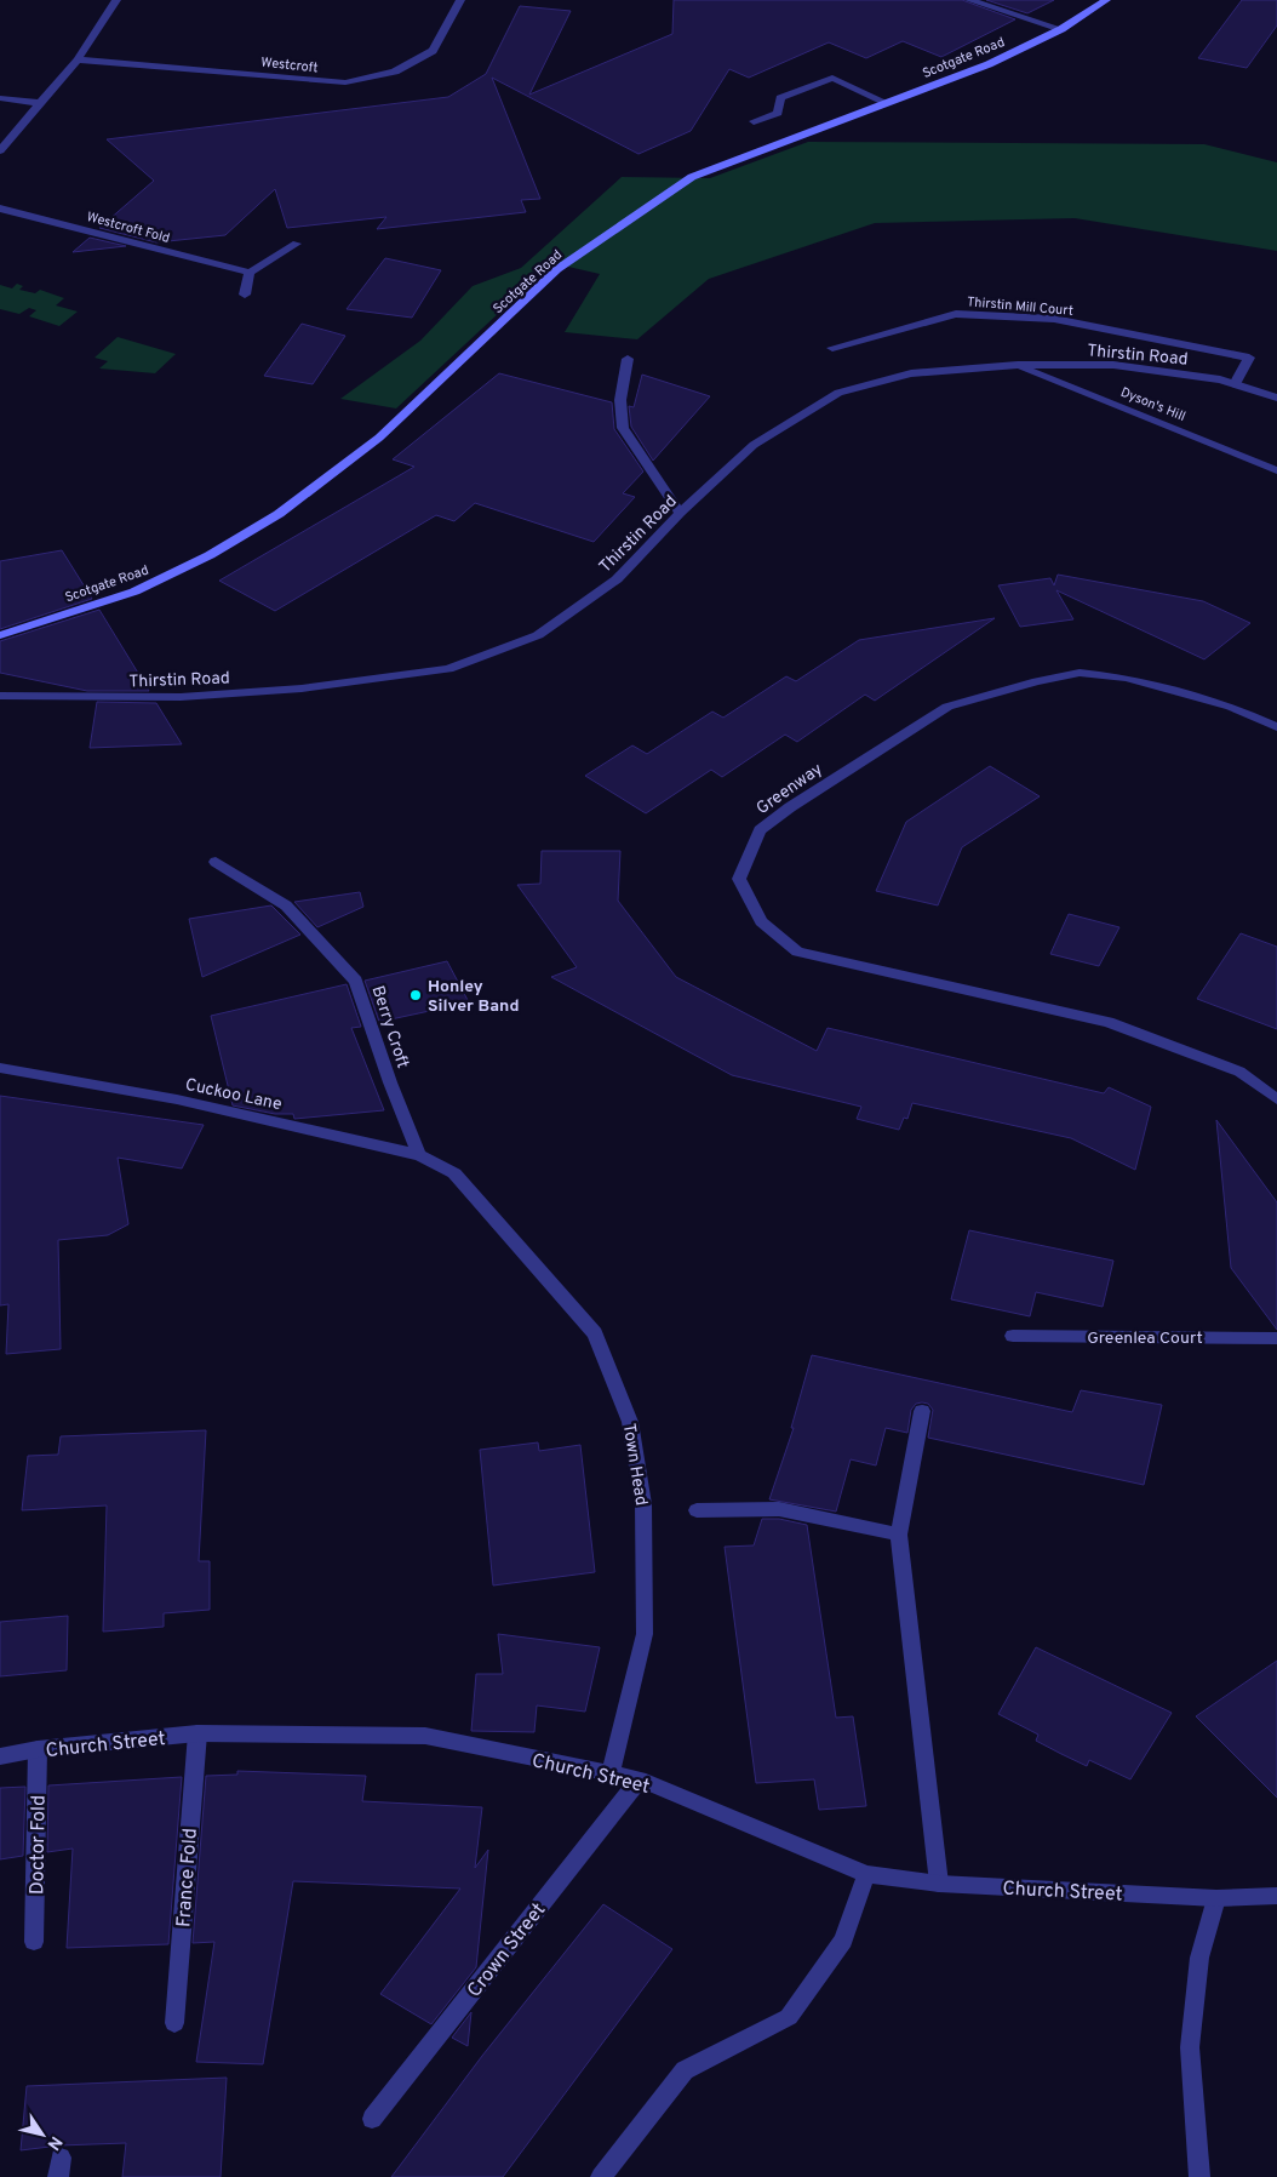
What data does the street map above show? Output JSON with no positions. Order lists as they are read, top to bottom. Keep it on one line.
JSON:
{"streets":{"street":["Scotgate Road","Westcroft","Westcroft Fold","Thirstin Mill Court","Thirstin Road","Dyson's Hill","Greenway","Berry Croft","Cuckoo Lane","Greenlea Court","Town Head","Church Street","Doctor Fold","France Fold","Crown Street"]},"crossings":[["Thirstin Mill Court","Thirstin Road"],["Thirstin Road","Dyson's Hill"],["Berry Croft","Cuckoo Lane"],["Cuckoo Lane","Town Head"],["Town Head","Church Street"],["Church Street","Doctor Fold"],["Church Street","France Fold"],["Church Street","Crown Street"]],"places":["Honley Silver Band"],"north":"bottom right"}
